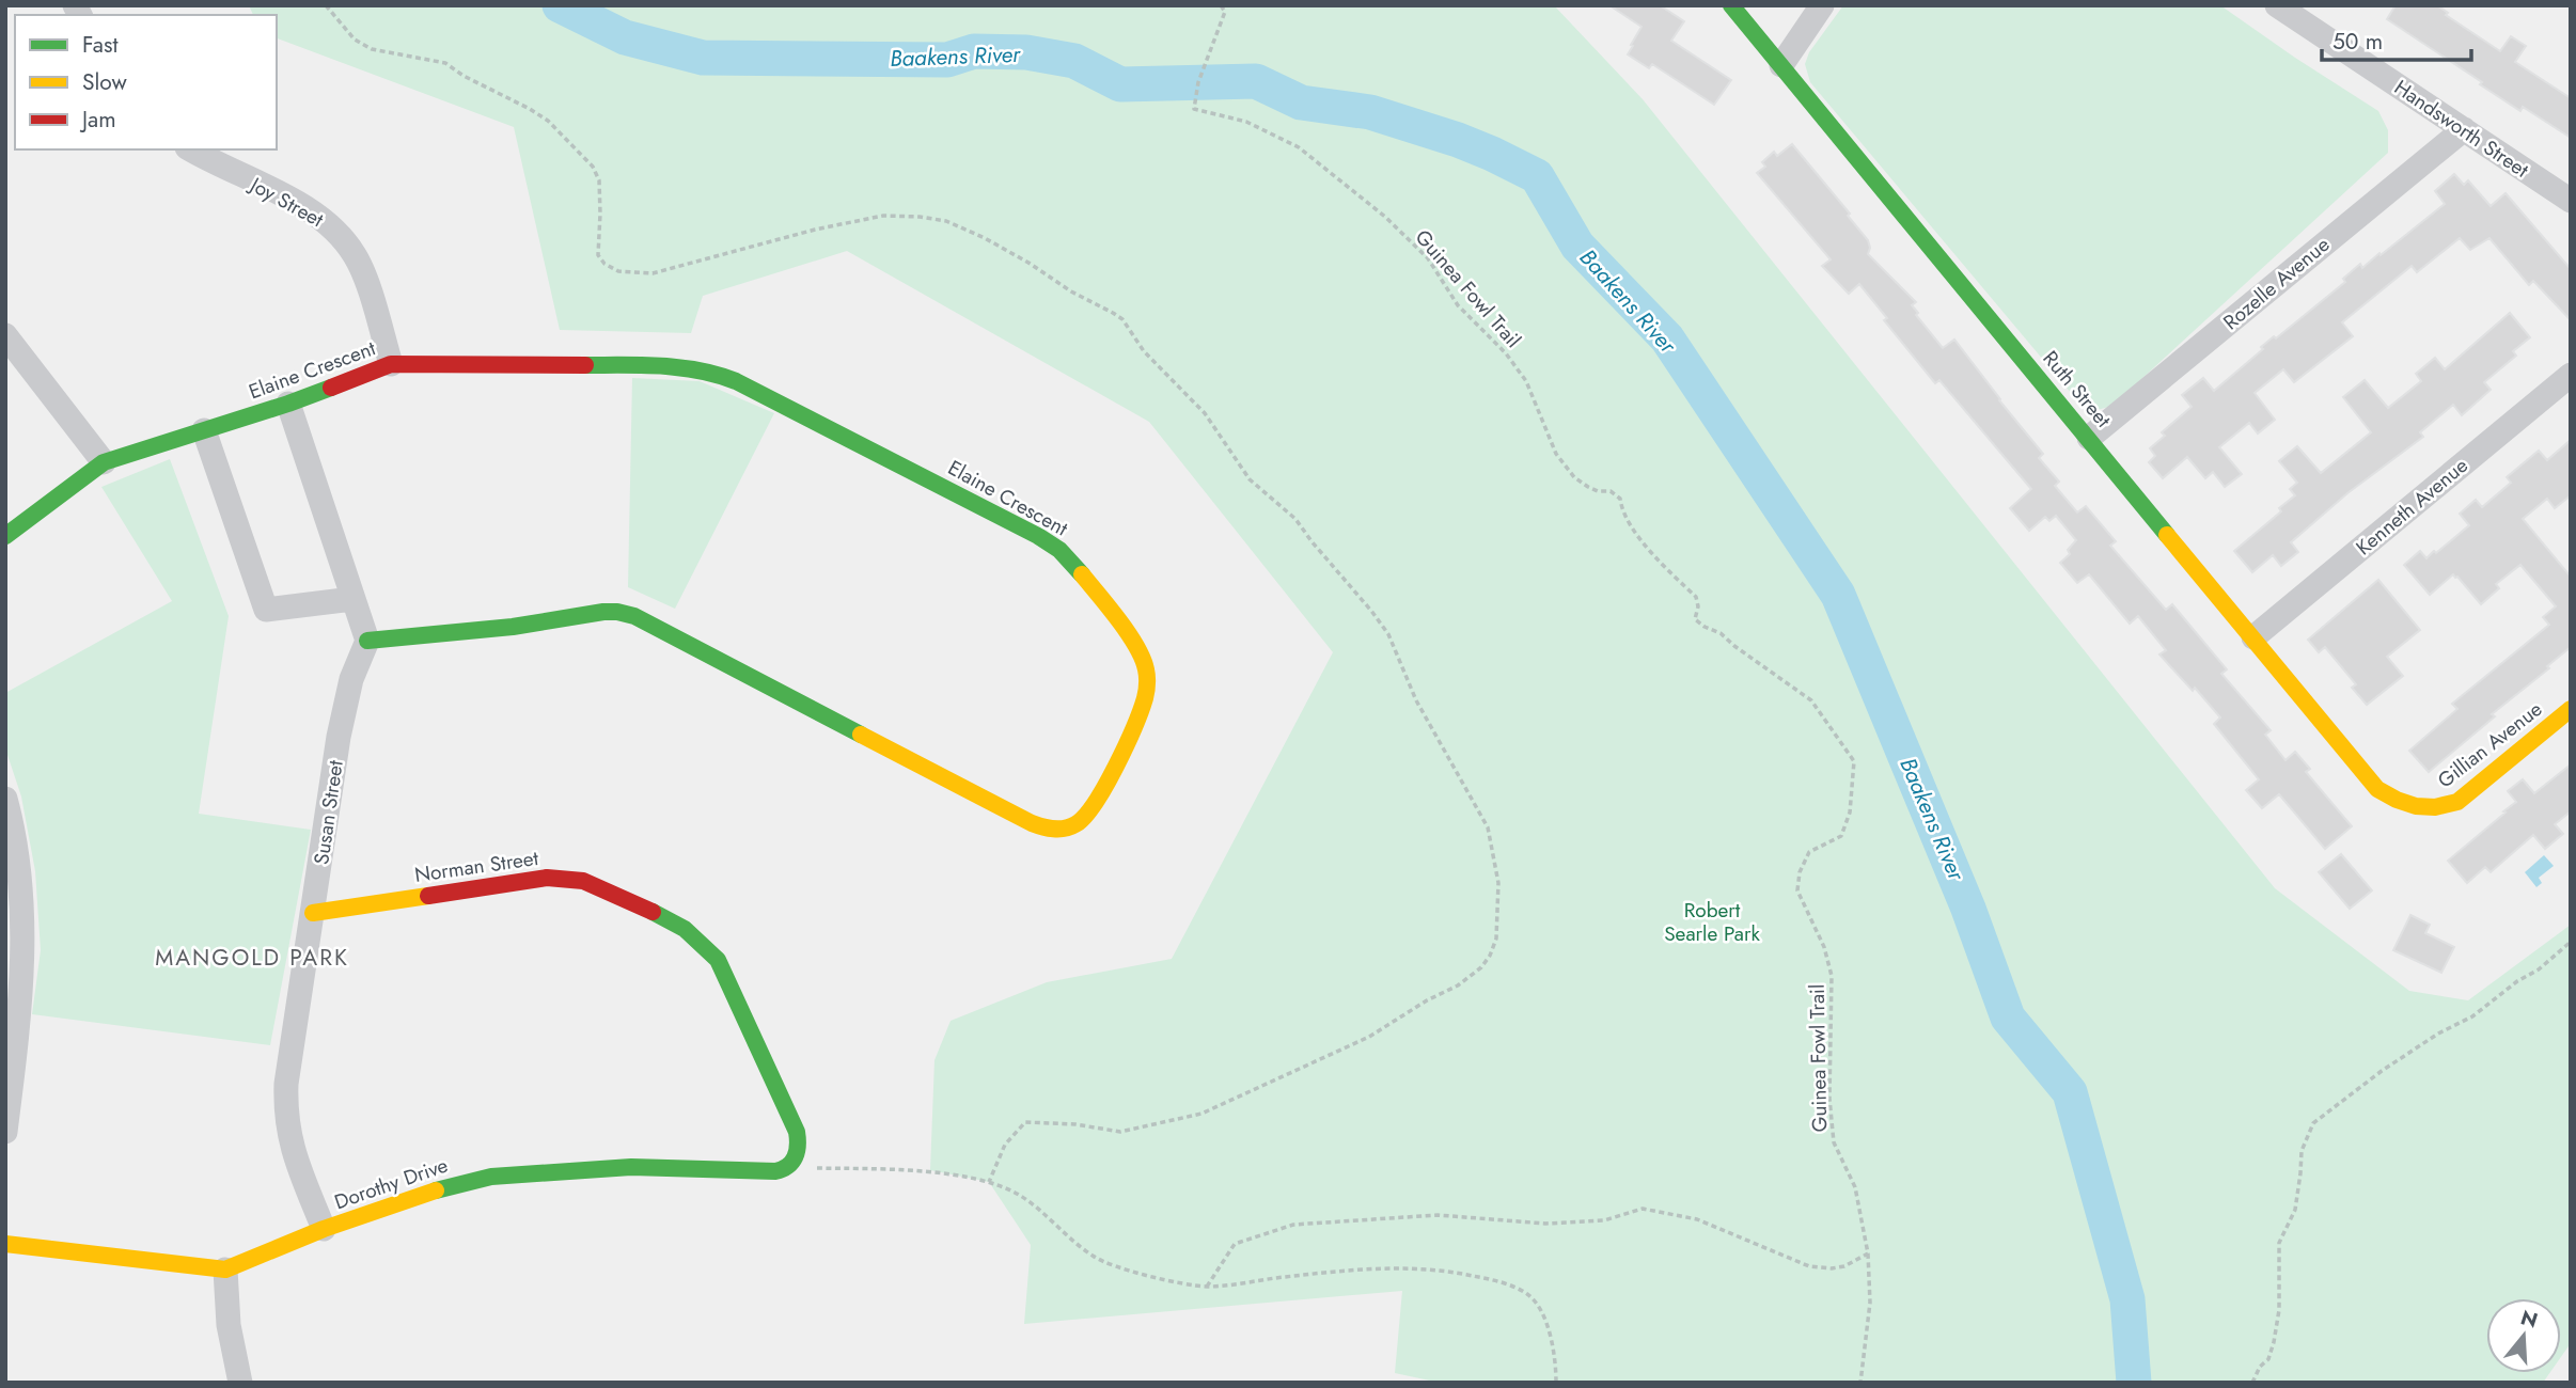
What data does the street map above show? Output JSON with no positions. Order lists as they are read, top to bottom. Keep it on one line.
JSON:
{"streets":{"street":["Handsworth Street","Joy Street","Rozelle Avenue","Elaine Crescent","Ruth Street","Kenneth Avenue","Gillian Avenue","Susan Street","Norman Street","Dorothy Drive"],"path":["Guinea Fowl Trail"]},"crossings":[["Handsworth Street","Rozelle Avenue"],["Joy Street","Elaine Crescent"],["Rozelle Avenue","Ruth Street"],["Elaine Crescent","Susan Street"],["Ruth Street","Kenneth Avenue"],["Ruth Street","Gillian Avenue"],["Susan Street","Norman Street"],["Susan Street","Dorothy Drive"],["Norman Street","Dorothy Drive"]],"districts":["MANGOLD PARK"],"water":["Baakens River"],"parks":["Robert Searle Park"],"legend":["Fast","Slow","Jam"],"scale_bar":"50 m","north":"top"}
